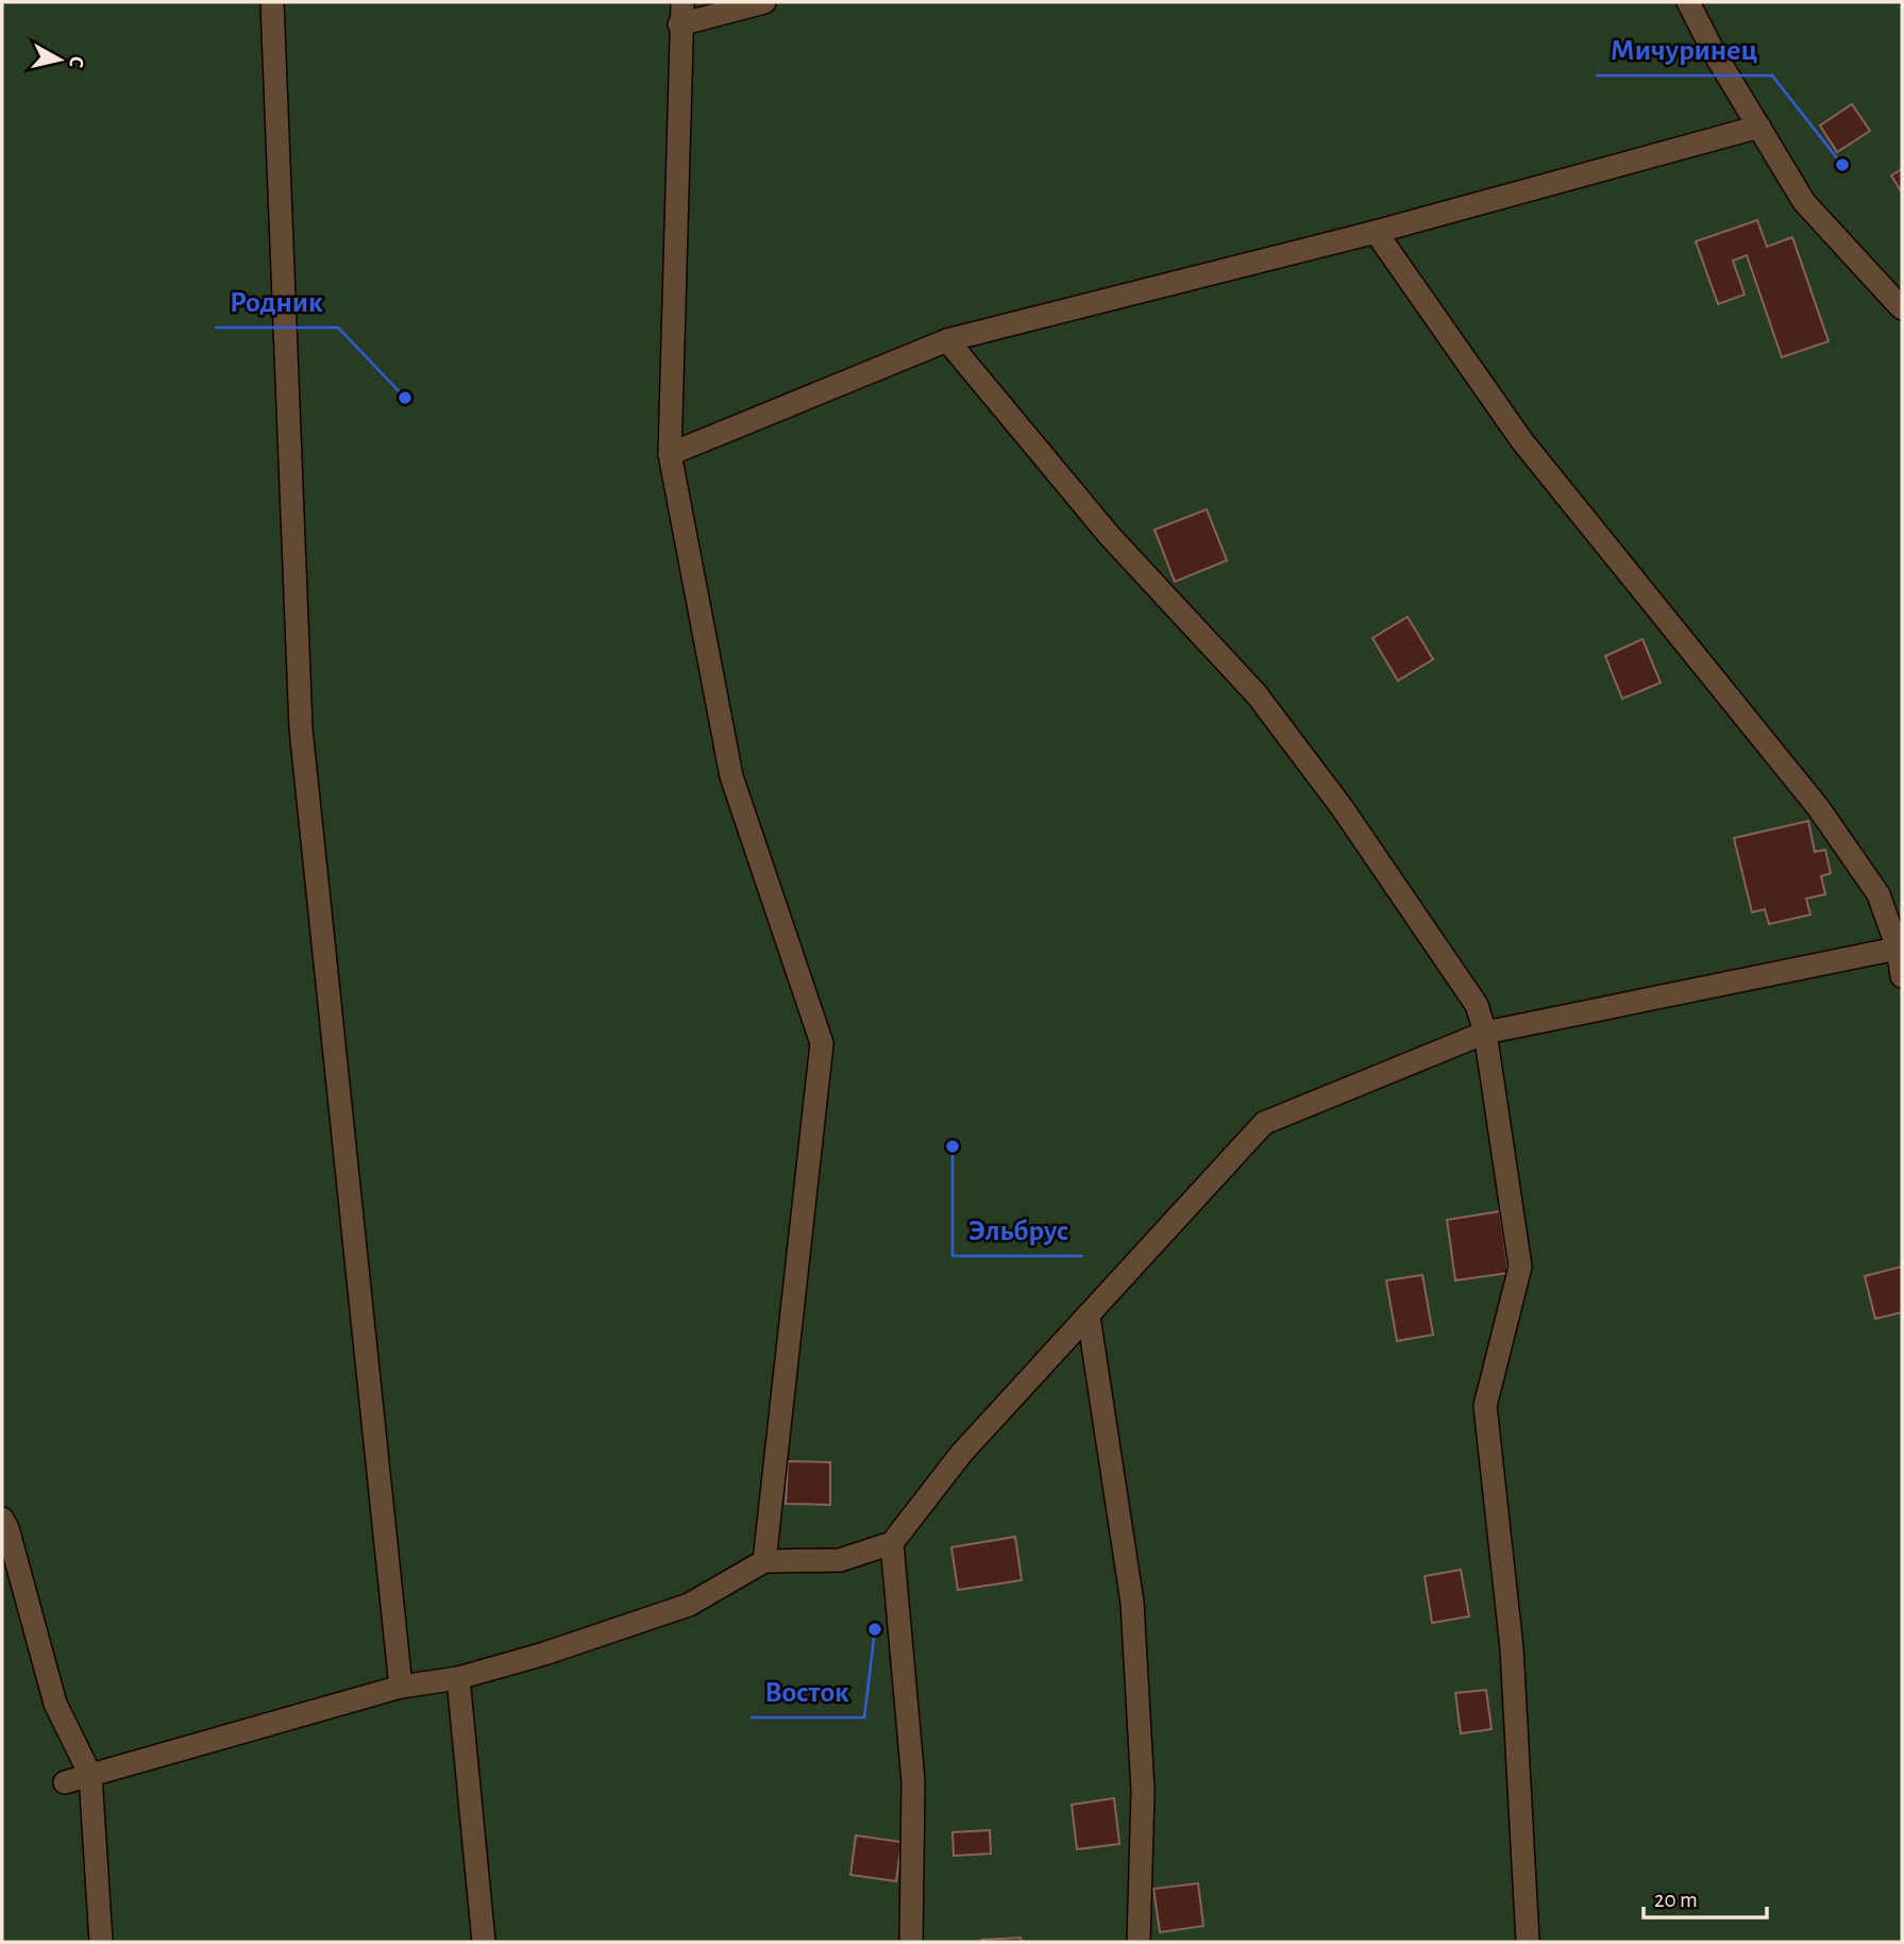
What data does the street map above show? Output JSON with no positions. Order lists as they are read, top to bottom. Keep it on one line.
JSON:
{"places":["Мичуринец","Родник","Эльбрус","Восток"],"scale_bar":"20 m","north":"right"}
